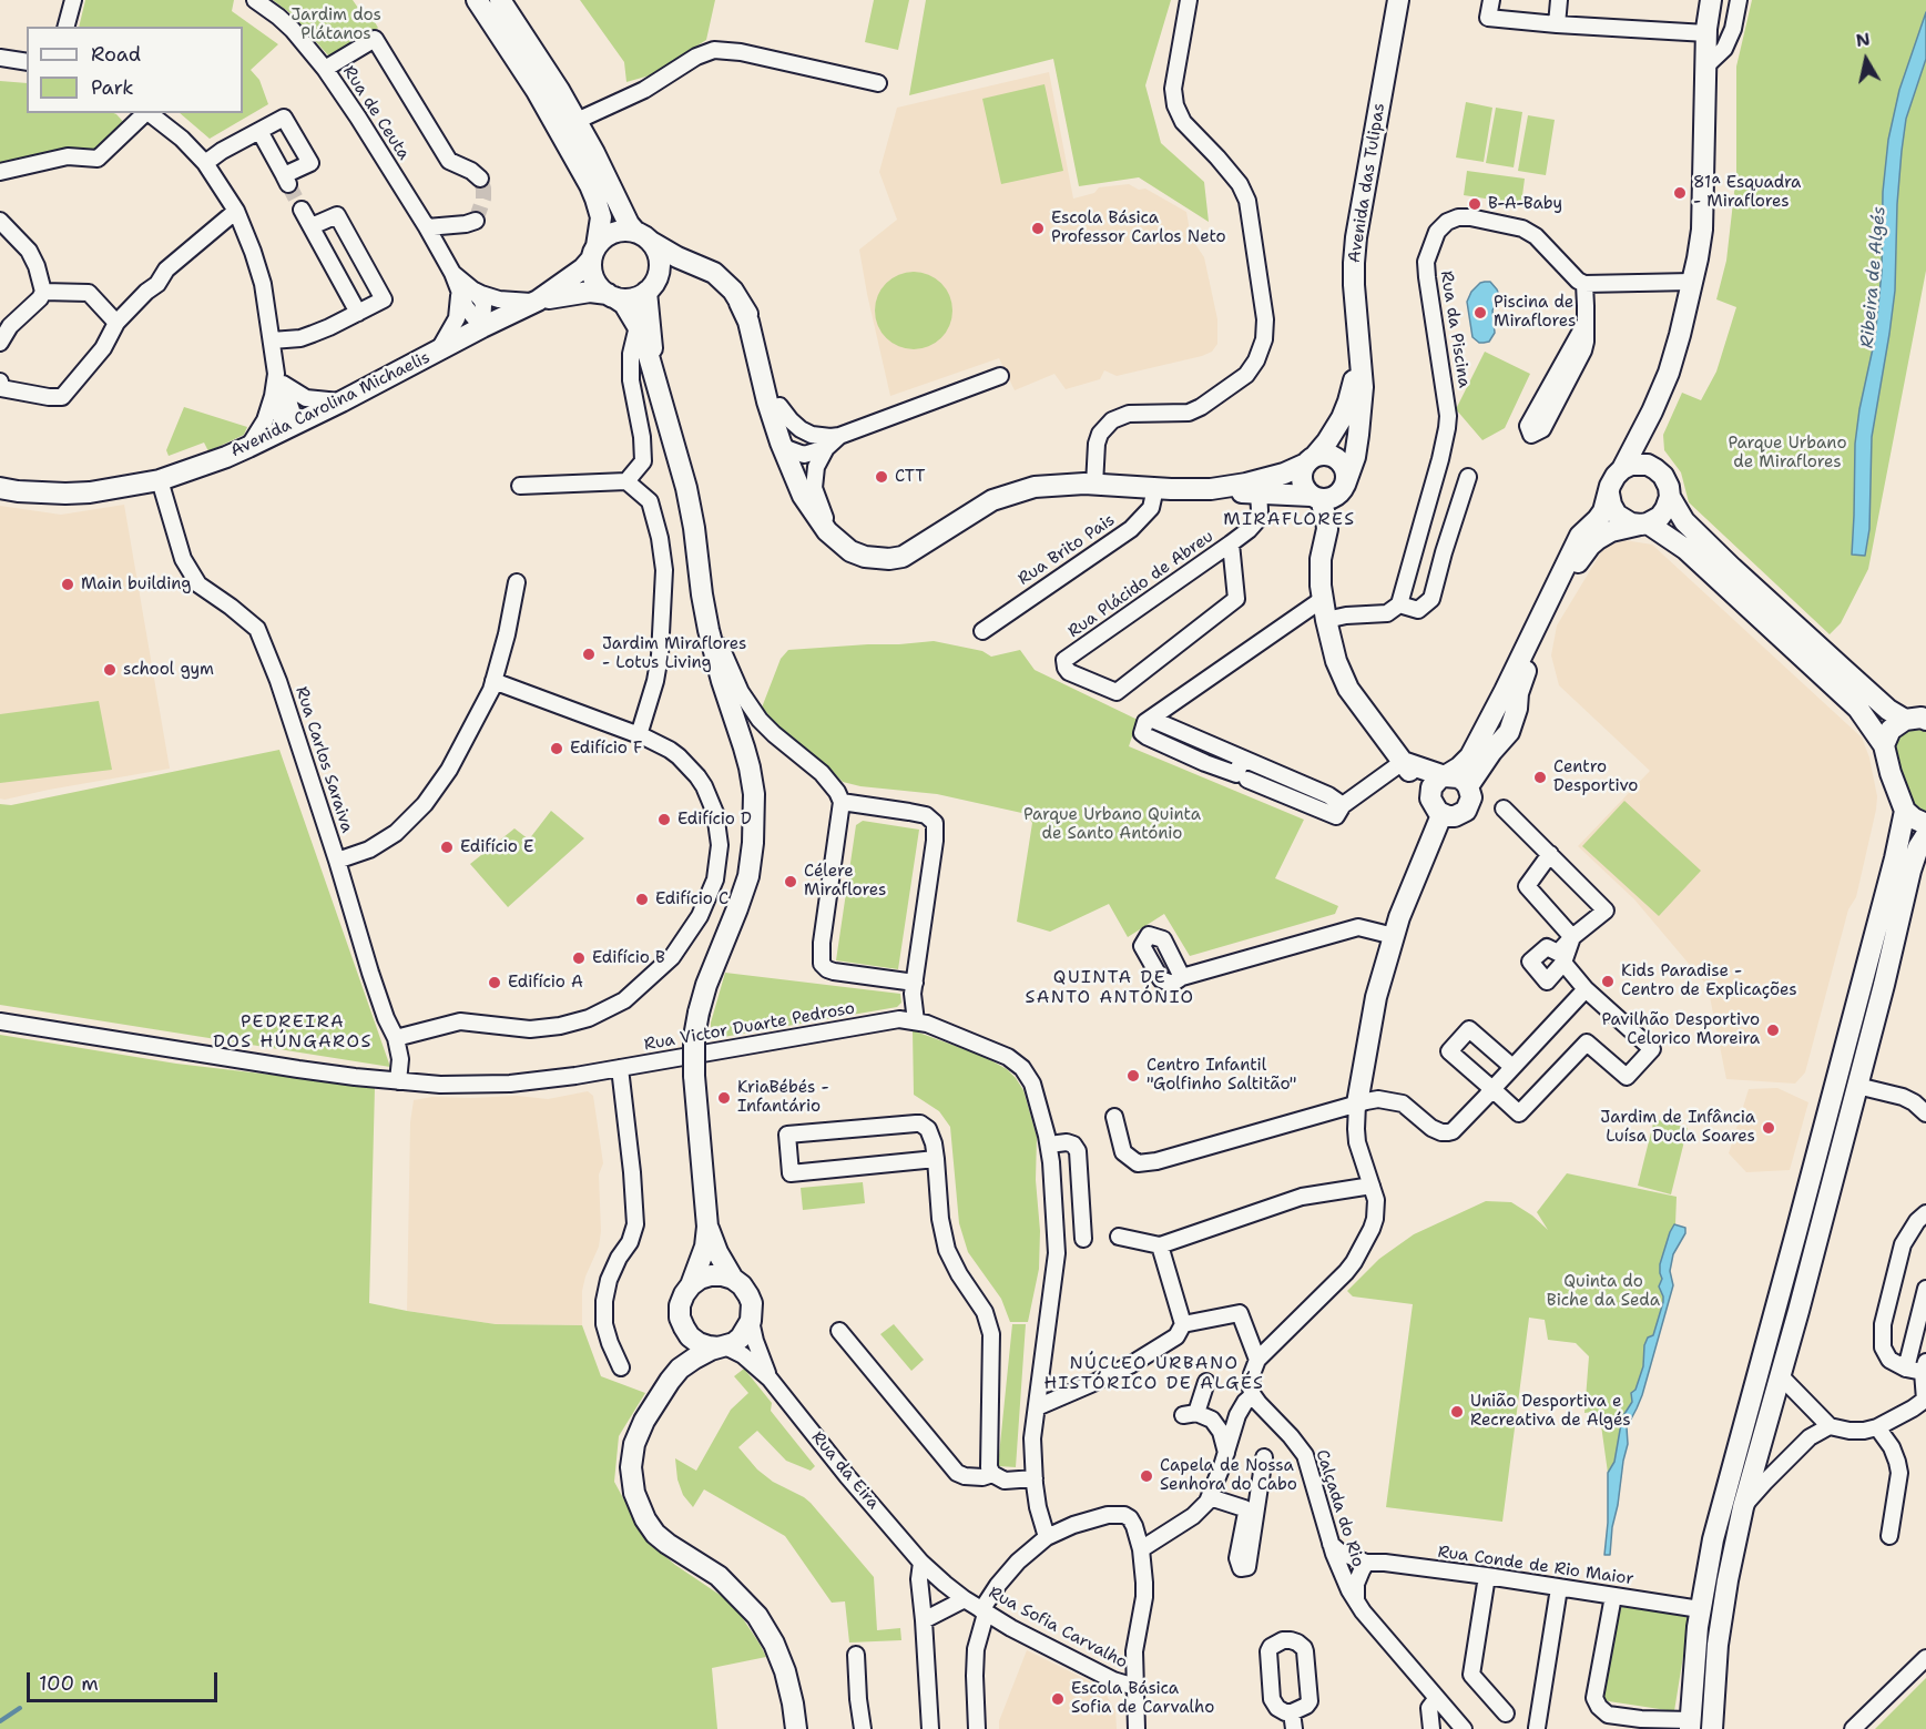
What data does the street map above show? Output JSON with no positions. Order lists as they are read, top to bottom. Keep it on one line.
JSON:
{"streets":{"street":["Rua de Ceuta","Avenida das Tulipas","Rua da Piscina","Avenida Carolina Michaelis","Rua Brito Pais","Rua Plácido de Abreu","Rua Carlos Saraiva","Rua Victor Duarte Pedroso","Rua da Eira","Calçada do Rio","Rua Conde de Rio Maior","Rua Sofia Carvalho"]},"crossings":[["Rua de Ceuta","Avenida Carolina Michaelis"],["Avenida Carolina Michaelis","Rua Carlos Saraiva"],["Rua Carlos Saraiva","Rua Victor Duarte Pedroso"],["Rua da Eira","Rua Sofia Carvalho"]],"districts":["MIRAFLORES","QUINTA DE SANTO ANTÓNIO","PEDREIRA DOS HÚNGAROS","NÚCLEO URBANO HISTÓRICO DE ALGÉS"],"water":["Ribeira de Algés"],"parks":["Jardim dos Plátanos","Parque Urbano de Miraflores","Parque Urbano Quinta de Santo António","Quinta do Biche da Seda"],"places":["81ª Esquadra - Miraflores","B-A-Baby","Escola Básica Professor Carlos Neto","Piscina de Miraflores","CTT","Main building","Jardim Miraflores - Lotus Living","school gym","Edifício F","Centro Desportivo","Edifício D","Edifício E","Célere Miraflores","Edifício C","Edifício B","Kids Paradise - Centro de Explicações","Edifício A","Pavilhão Desportivo Celorico Moreira","Centro Infantil \"Golfinho Saltitão\"","KriaBébés - Infantário","Jardim de Infância Luísa Ducla Soares","União Desportiva e Recreativa de Algés","Capela de Nossa Senhora do Cabo","Escola Básica Sofia de Carvalho"],"legend":["Road","Park"],"scale_bar":"100 m","north":"top"}
